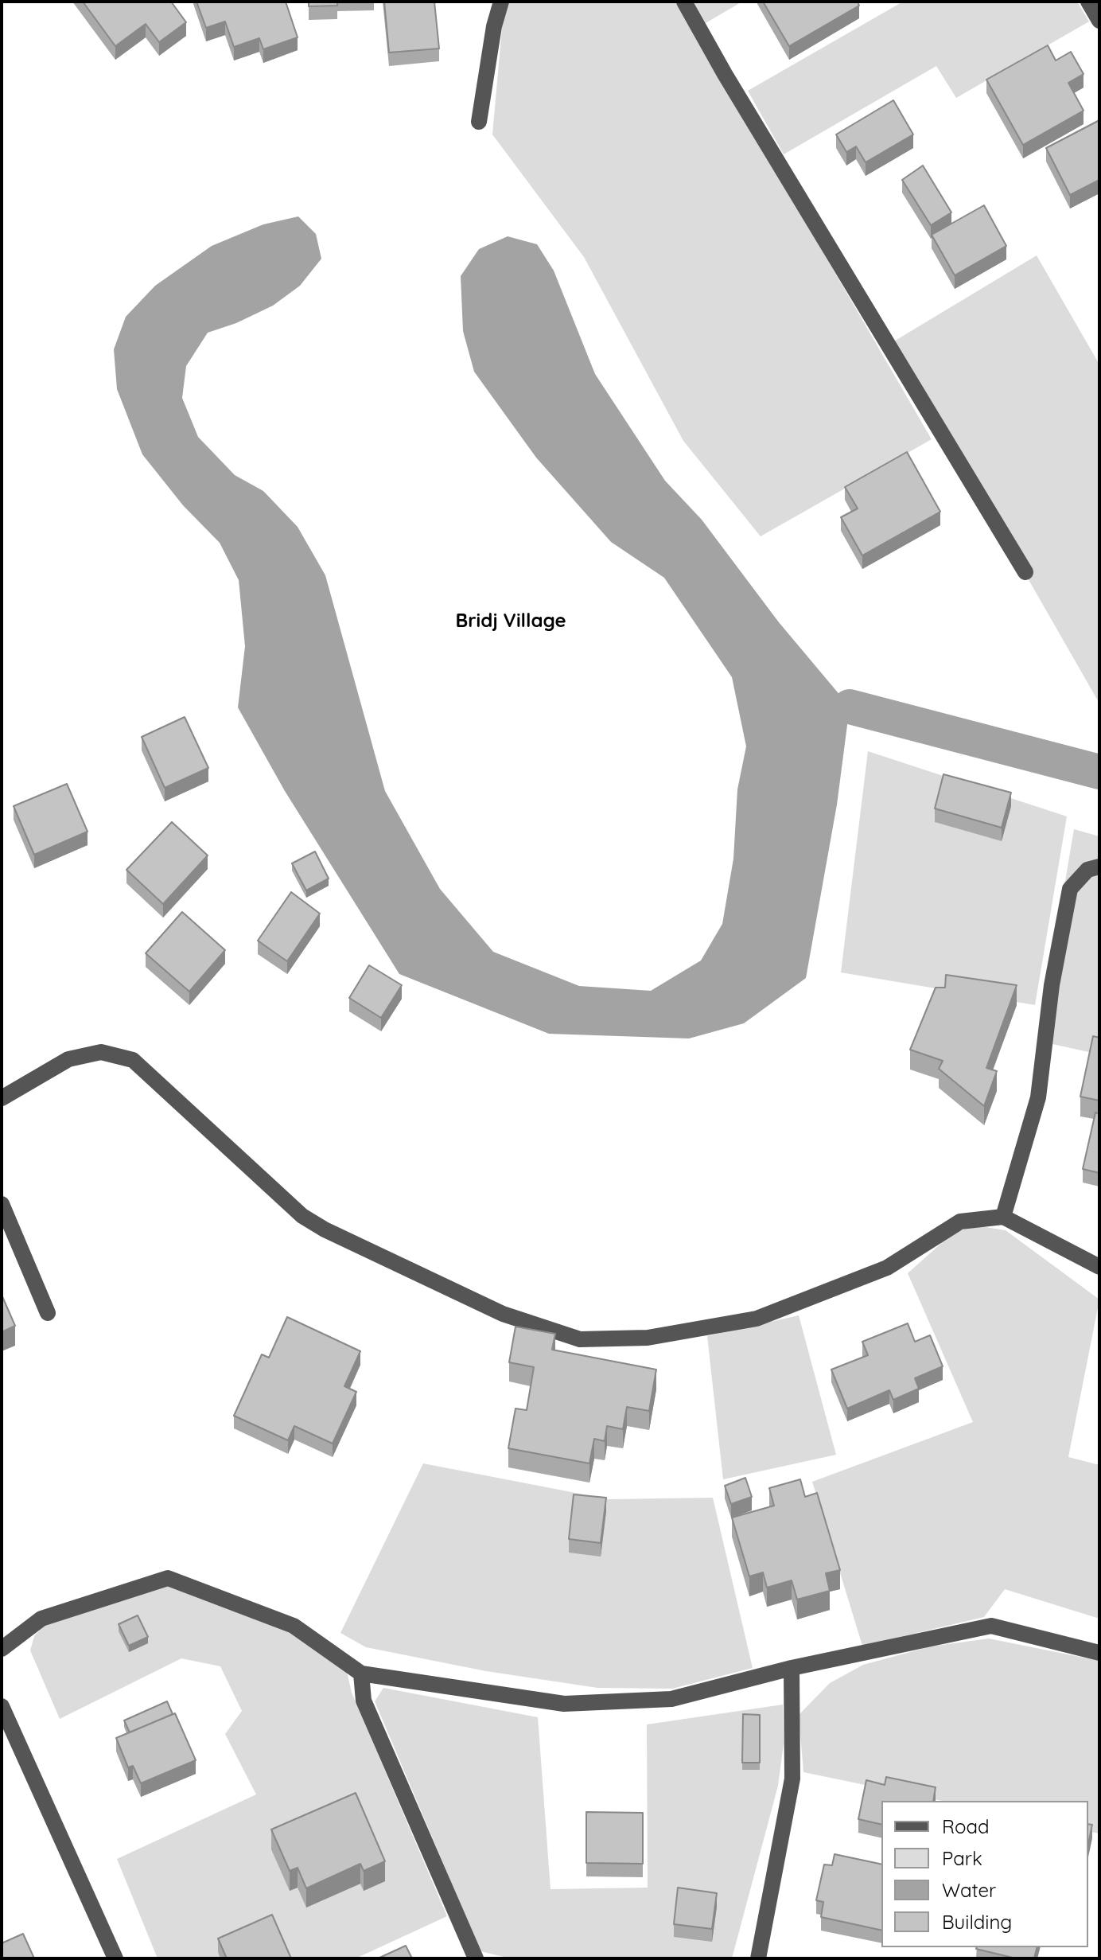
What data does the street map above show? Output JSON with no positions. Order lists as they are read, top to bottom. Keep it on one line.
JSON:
{"districts":["Bridj Village"],"legend":["Road","Park","Water","Building"]}
